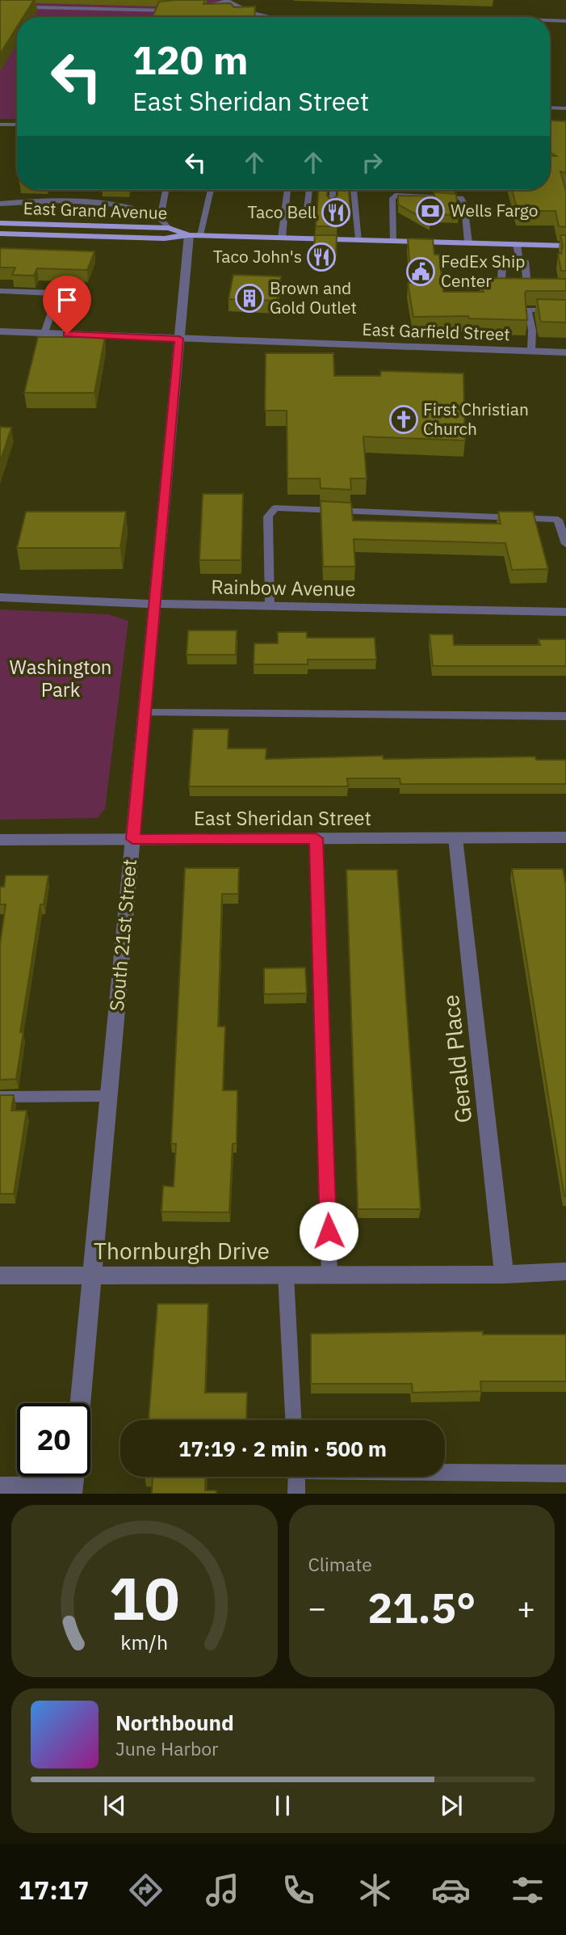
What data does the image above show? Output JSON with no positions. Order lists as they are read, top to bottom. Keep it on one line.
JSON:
{"streets":{"main road":["East Grand Avenue"],"street":["East Garfield Street","Rainbow Avenue","East Sheridan Street","South 21st Street","Gerald Place","Thornburgh Drive"]},"crossings":[["East Grand Avenue","South 21st Street"],["East Garfield Street","South 21st Street"],["Rainbow Avenue","South 21st Street"],["East Sheridan Street","South 21st Street"],["East Sheridan Street","Gerald Place"],["South 21st Street","Thornburgh Drive"],["Gerald Place","Thornburgh Drive"]],"parks":["Washington Park"],"places":{"bank":["Wells Fargo"],"restaurant":["Taco Bell","Taco John's"],"public building":["FedEx Ship Center"],"building":["Brown and Gold Outlet"],"church":["First Christian Church"]},"page":{"turn":["120 m","East Sheridan Street"],"limit":"20","trip":"17:19 · 2 min · 500 m","tile":"Climate","heat":["−","21.5°","+"],"song":["Northbound","June Harbor"],"tabs":"17:17","gauge":["10","km/h"]}}
